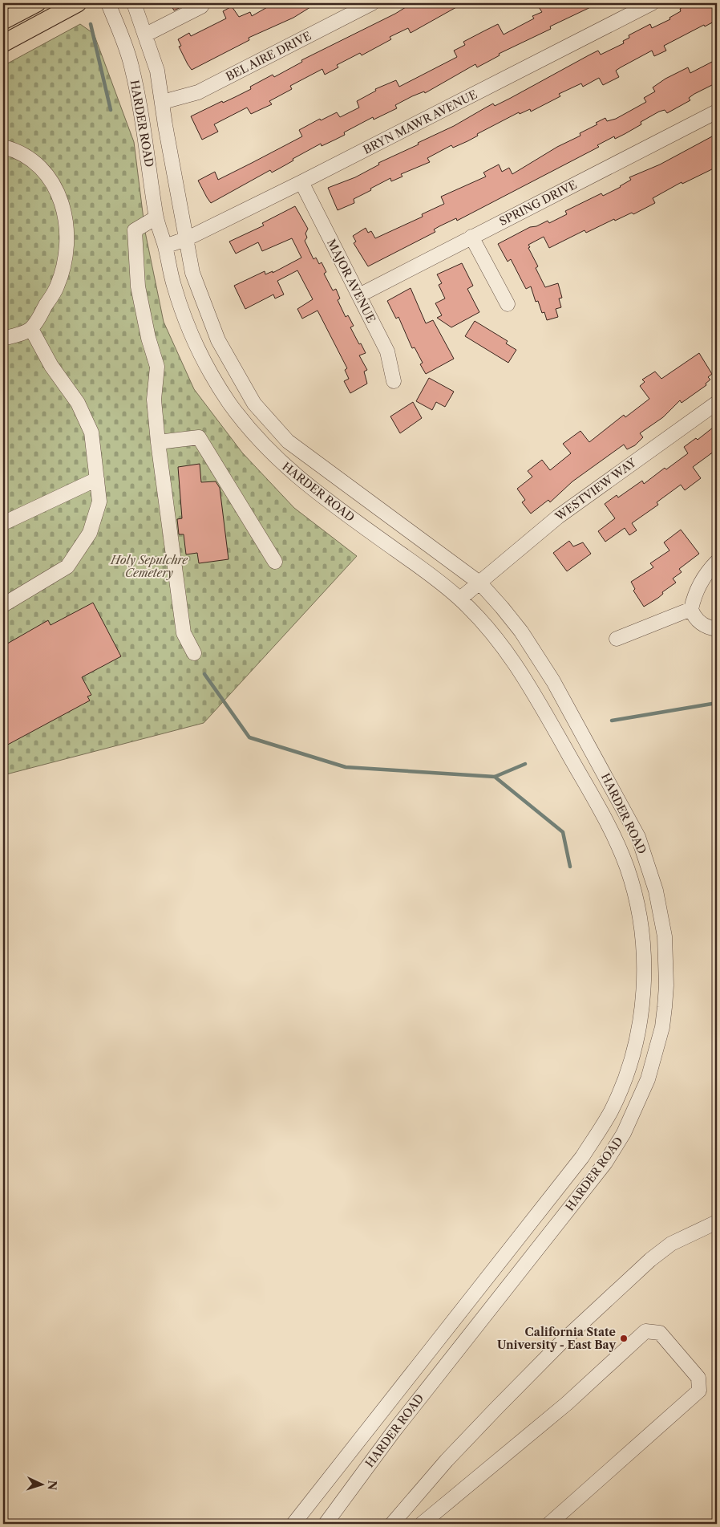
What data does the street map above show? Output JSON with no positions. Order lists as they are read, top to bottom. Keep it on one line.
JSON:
{"streets":{"street":["BEL AIRE DRIVE","BRYN MAWR AVENUE","HARDER ROAD","SPRING DRIVE","MAJOR AVENUE","WESTVIEW WAY"]},"crossings":[["BEL AIRE DRIVE","HARDER ROAD"],["BRYN MAWR AVENUE","HARDER ROAD"],["BRYN MAWR AVENUE","MAJOR AVENUE"],["HARDER ROAD","WESTVIEW WAY"],["SPRING DRIVE","MAJOR AVENUE"]],"parks":["Holy Sepulchre Cemetery"],"places":["California State University - East Bay"],"north":"right"}
